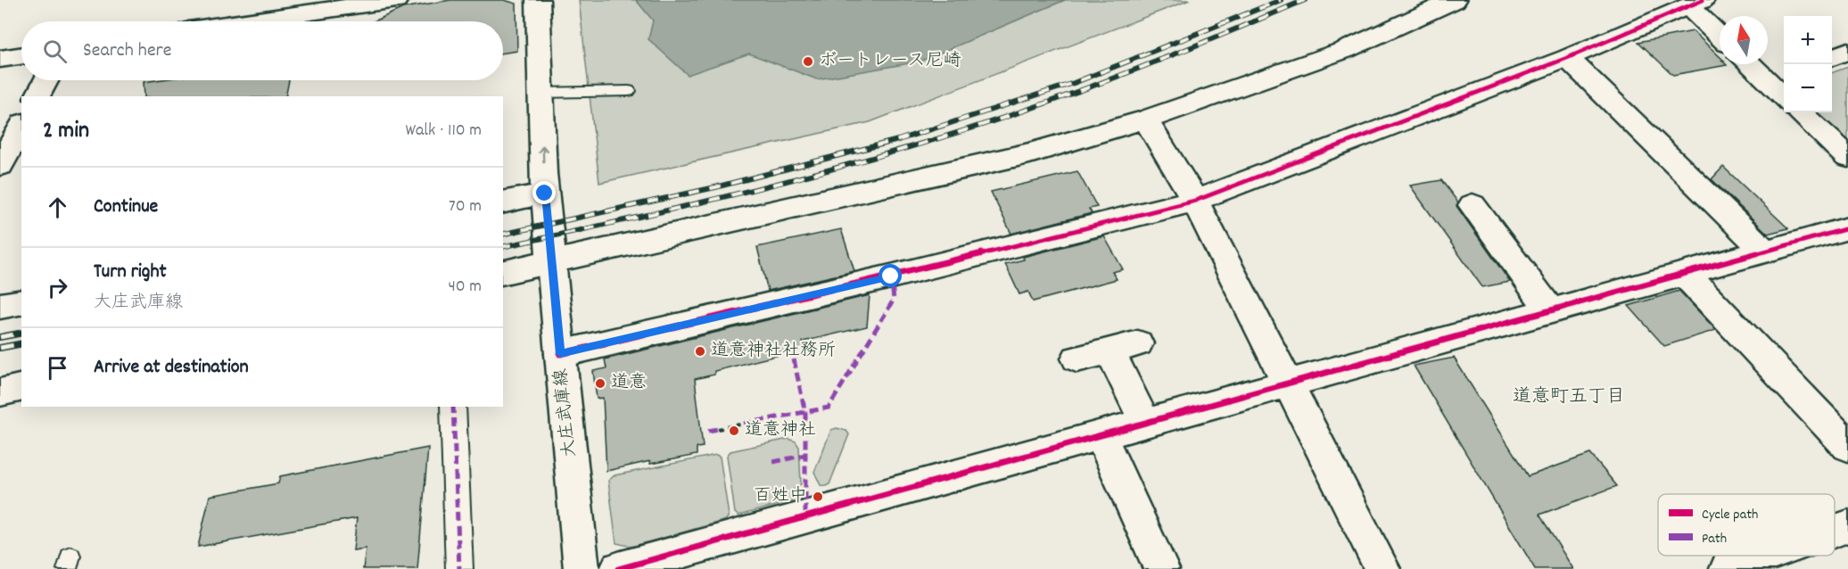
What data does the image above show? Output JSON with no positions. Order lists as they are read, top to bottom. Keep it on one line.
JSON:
{"streets":{"street":["大庄武庫線"]},"districts":["道意町五丁目"],"places":["ボートレース尼崎","道意神社社務所","道意","道意神社","百姓中"],"legend":["Cycle path","Path"],"north":"top","page":{"map_buttons":["+","−"],"search":"Search here","heading":["2 min","Walk · 110 m"],"list":[["Continue","70 m"],["Turn right","大庄武庫線","40 m"],"Arrive at destination"]}}
